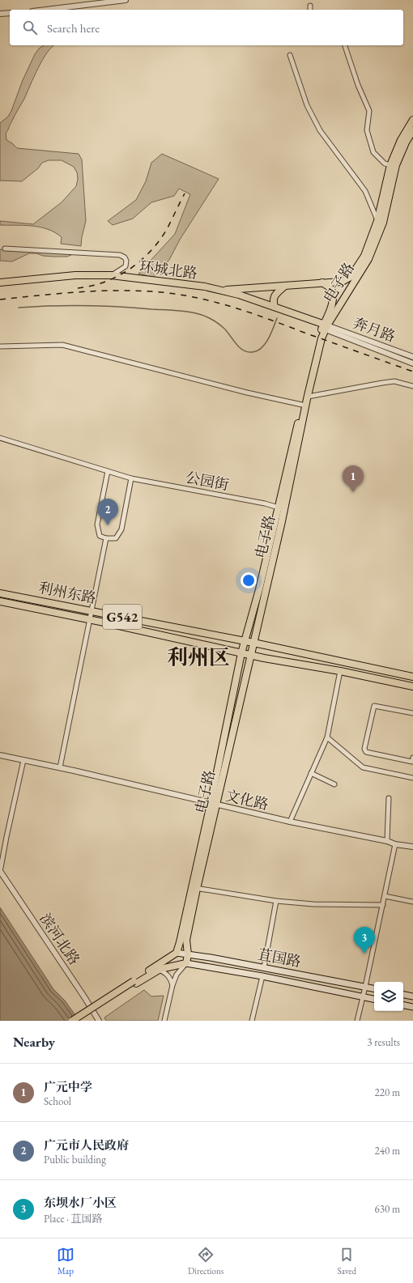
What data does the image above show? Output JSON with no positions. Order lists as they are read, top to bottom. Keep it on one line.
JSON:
{"streets":{"main road":["环城北路","电子路","利州东路","G542","苴国路"],"street":["奔月路","公园街","文化路","滨河北路"]},"crossings":[["环城北路","电子路"],["环城北路","奔月路"],["电子路","奔月路"],["电子路","公园街"],["电子路","利州东路"],["电子路","G542"],["电子路","文化路"],["电子路","苴国路"],["利州东路","G542"]],"districts":["利州区"],"page":{"search":"Search here","pins":["1","2","3"],"heading":["Nearby","3 results"],"list":[{"mark":"1","name":"广元中学","note":"School","value":"220 m"},{"mark":"2","name":"广元市人民政府","note":"Public building","value":"240 m"},{"mark":"3","name":"东坝水厂小区","note":"Place · 苴国路","value":"630 m"}],"nav":["Map","Directions","Saved"]}}
